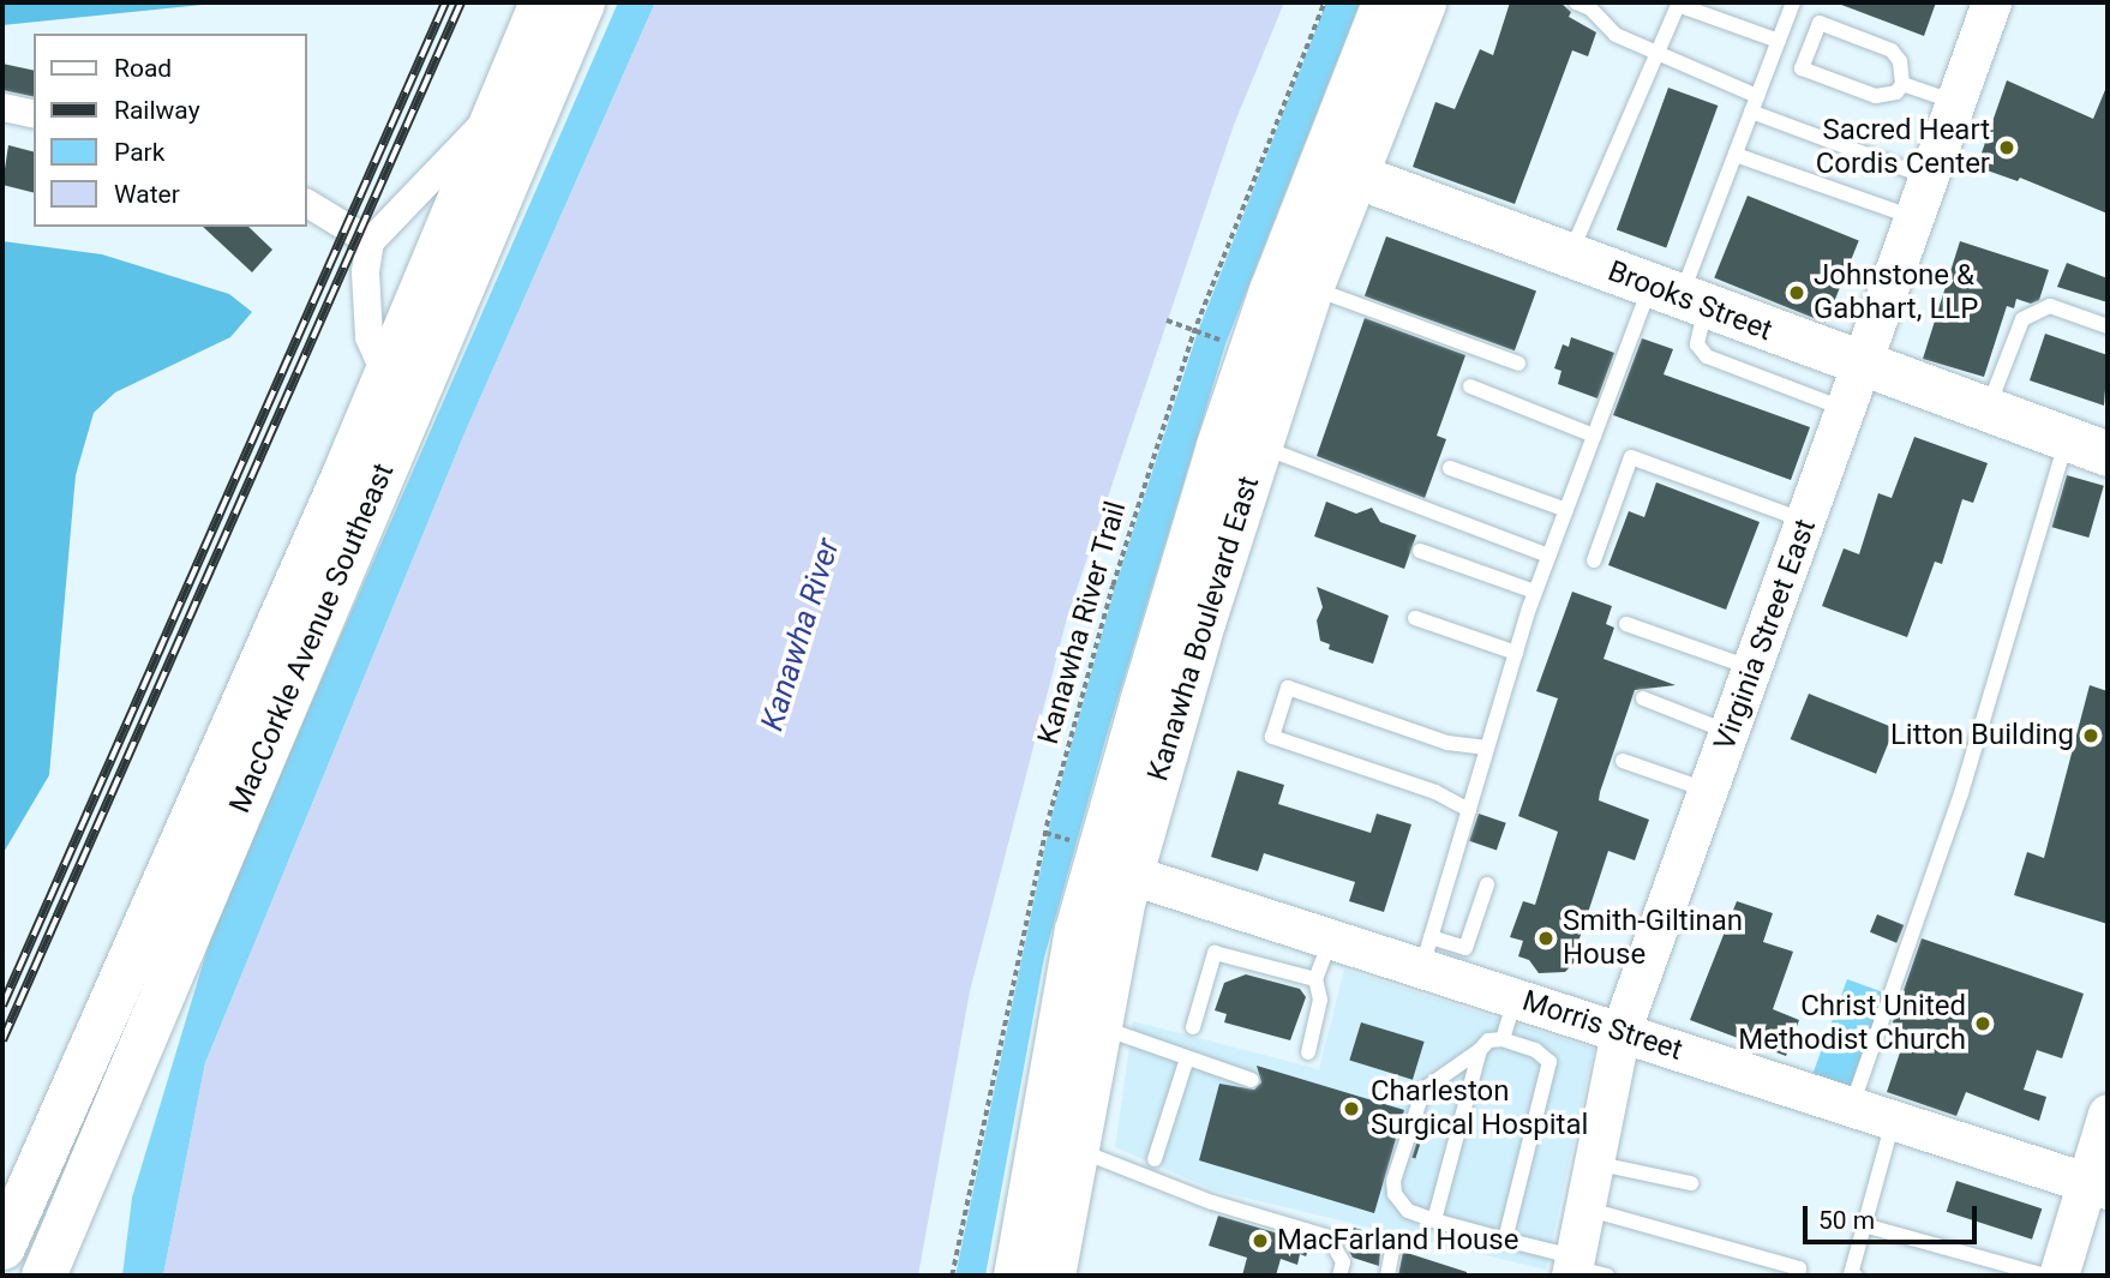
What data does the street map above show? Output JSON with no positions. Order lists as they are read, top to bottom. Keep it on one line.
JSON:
{"streets":{"main road":["Brooks Street","Kanawha Boulevard East","Virginia Street East","MacCorkle Avenue Southeast","Morris Street"],"path":["Kanawha River Trail"]},"crossings":[["Brooks Street","Kanawha Boulevard East"],["Brooks Street","Virginia Street East"],["Kanawha Boulevard East","Morris Street"],["Virginia Street East","Morris Street"]],"water":["Kanawha River"],"places":["Sacred Heart Cordis Center","Johnstone & Gabhart, LLP","Litton Building","Smith-Giltinan House","Christ United Methodist Church","Charleston Surgical Hospital","MacFarland House"],"legend":["Road","Railway","Park","Water"],"scale_bar":"50 m"}
